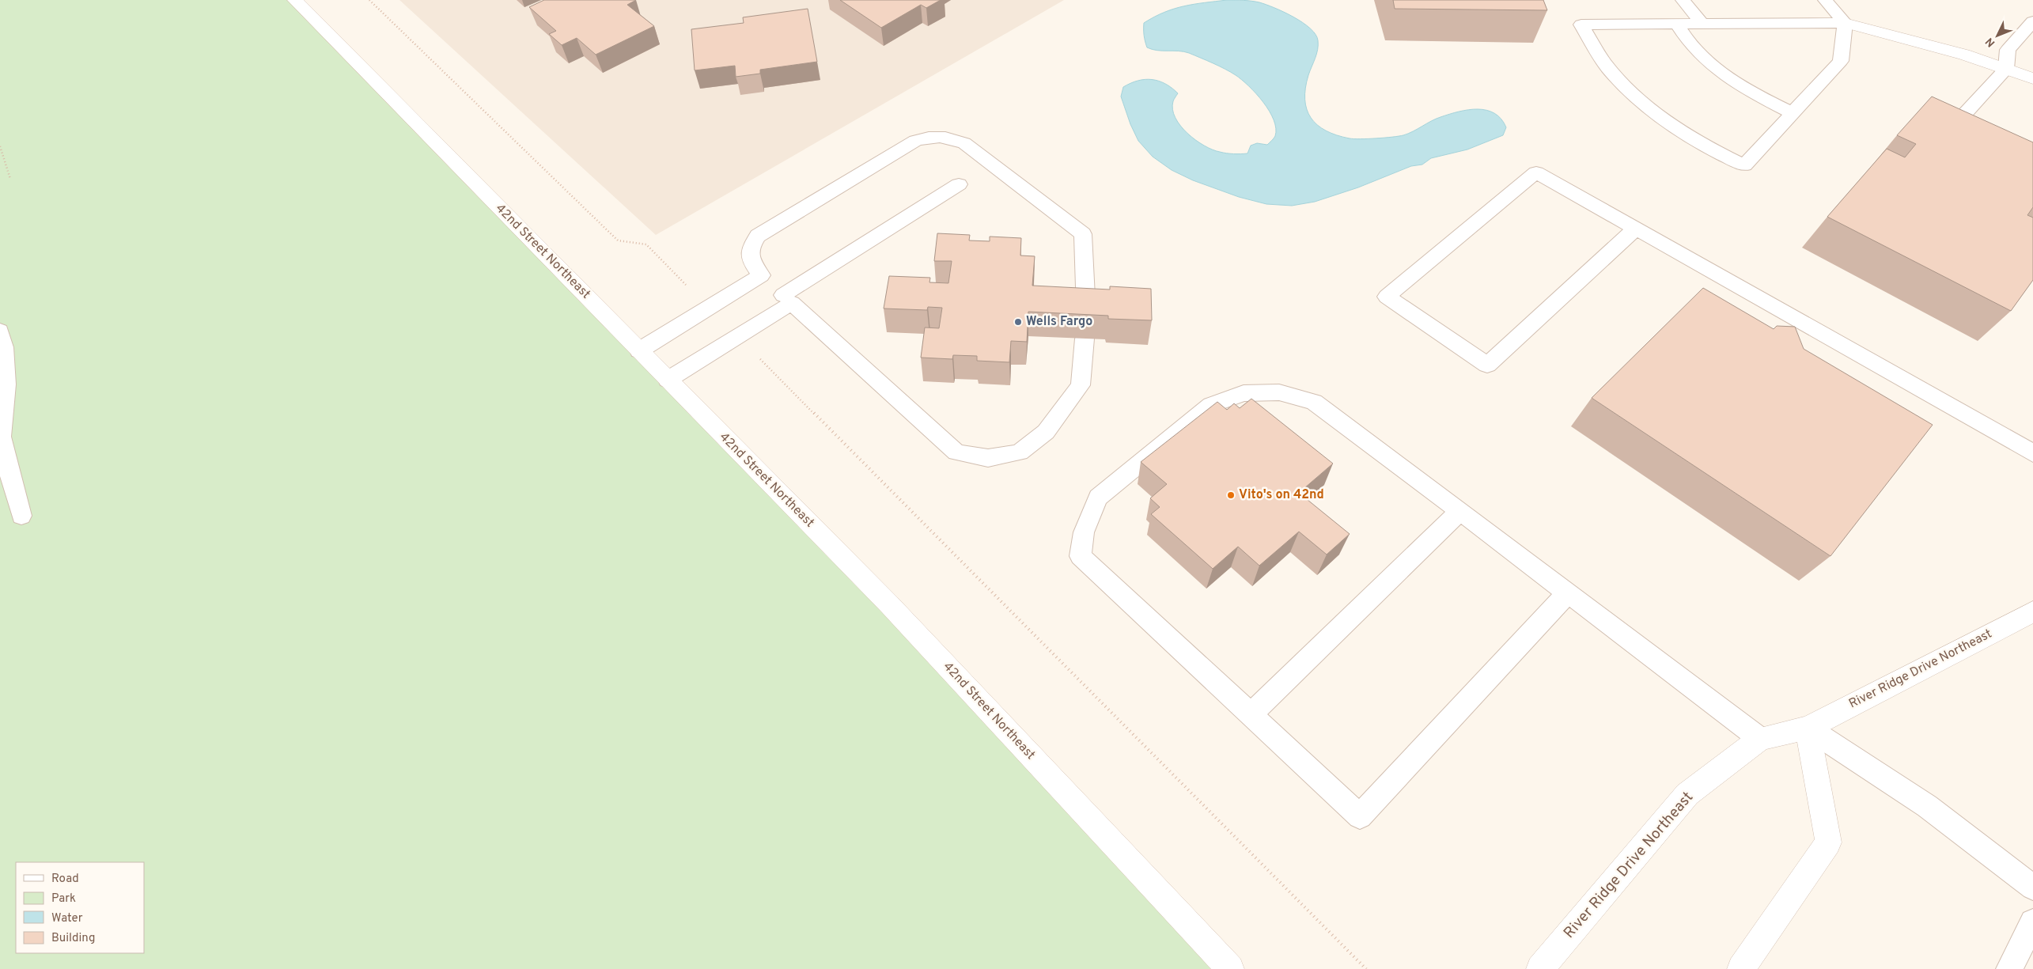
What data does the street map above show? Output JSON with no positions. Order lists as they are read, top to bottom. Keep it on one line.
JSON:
{"streets":{"main road":["42nd Street Northeast","River Ridge Drive Northeast"]},"places":["Wells Fargo","Vito's on 42nd"],"legend":["Road","Park","Water","Building"],"north":"bottom left"}
